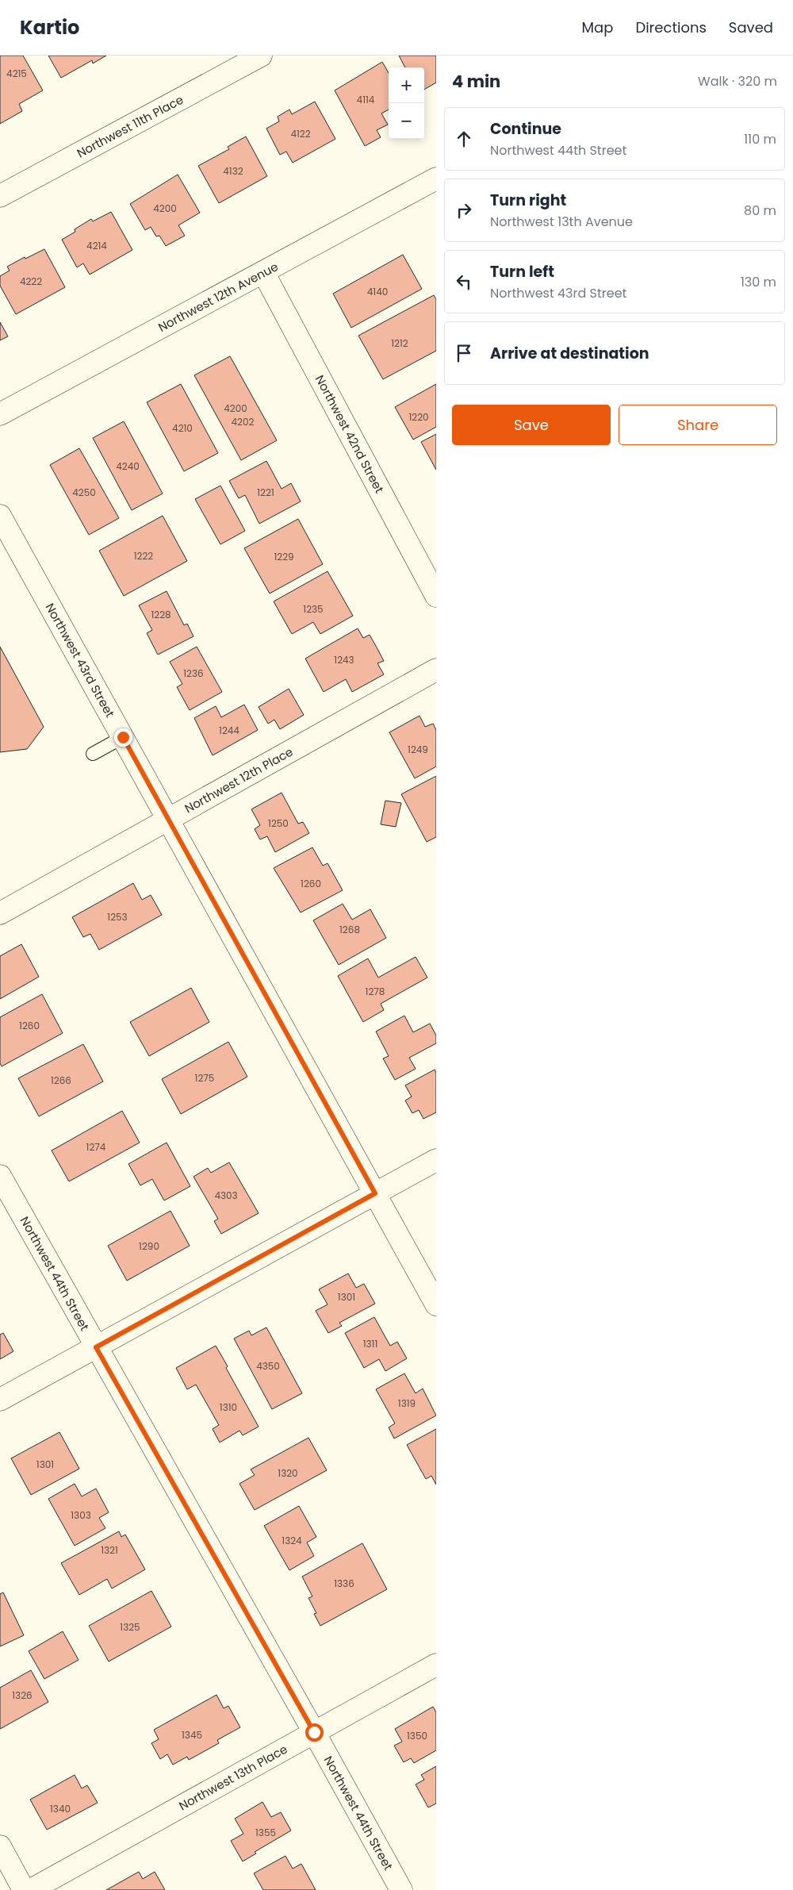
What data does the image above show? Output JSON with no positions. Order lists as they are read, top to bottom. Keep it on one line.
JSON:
{"streets":{"street":["Northwest 11th Place","Northwest 12th Avenue","Northwest 42nd Street","Northwest 43rd Street","Northwest 12th Place","Northwest 44th Street","Northwest 13th Place"]},"crossings":[["Northwest 12th Avenue","Northwest 42nd Street"],["Northwest 43rd Street","Northwest 12th Place"],["Northwest 44th Street","Northwest 13th Place"]],"house_numbers":["4215","4114","4122","4132","4200","4214","4222","4140","1212","4200","1220","4202","4210","4240","4250","1221","1222","1229","1235","1228","1243","1236","1244","1249","1250","1260","1253","1268","1278","1260","1275","1266","1274","4303","1290","1301","1311","4350","1319","1310","1301","1320","1303","1324","1321","1336","1325","1326","1345","1350","1340","1355"],"page":{"header":"Kartio","nav":["Map","Directions","Saved"],"heading":["4 min","Walk · 320 m"],"map_buttons":["+","−"],"list":[["Continue","Northwest 44th Street","110 m"],["Turn right","Northwest 13th Avenue","80 m"],["Turn left","Northwest 43rd Street","130 m"],"Arrive at destination"],"buttons":["Save","Share"]}}
